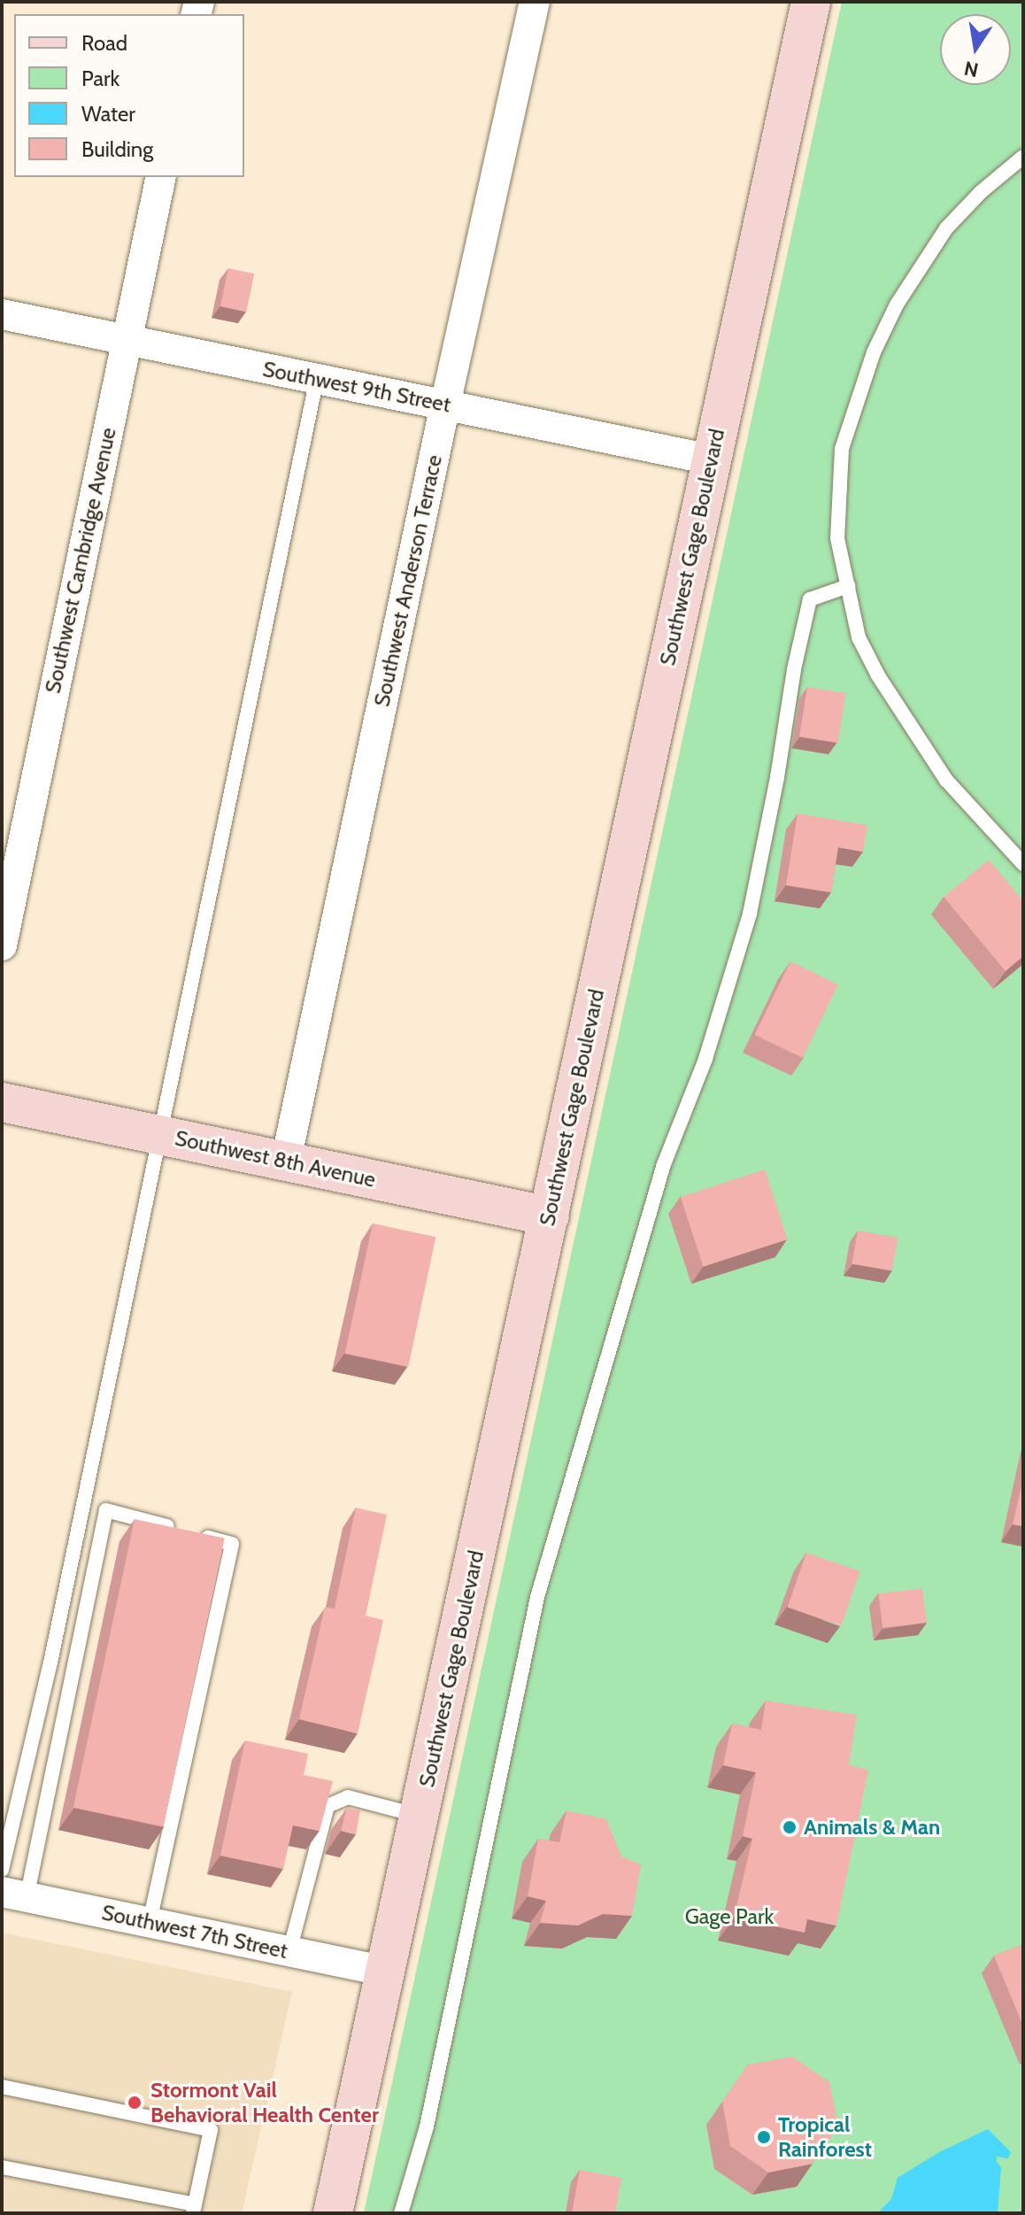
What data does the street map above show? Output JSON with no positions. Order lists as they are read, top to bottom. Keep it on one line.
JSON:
{"streets":{"main road":["Southwest Gage Boulevard","Southwest 8th Avenue"],"street":["Southwest 9th Street","Southwest Cambridge Avenue","Southwest Anderson Terrace","Southwest 7th Street"]},"crossings":[["Southwest 9th Street","Southwest Gage Boulevard"],["Southwest 9th Street","Southwest Cambridge Avenue"],["Southwest 9th Street","Southwest Anderson Terrace"],["Southwest Gage Boulevard","Southwest 8th Avenue"],["Southwest Gage Boulevard","Southwest 7th Street"],["Southwest Anderson Terrace","Southwest 8th Avenue"]],"parks":["Gage Park"],"places":["Animals & Man","Stormont Vail Behavioral Health Center","Tropical Rainforest"],"legend":["Road","Park","Water","Building"],"north":"bottom"}
